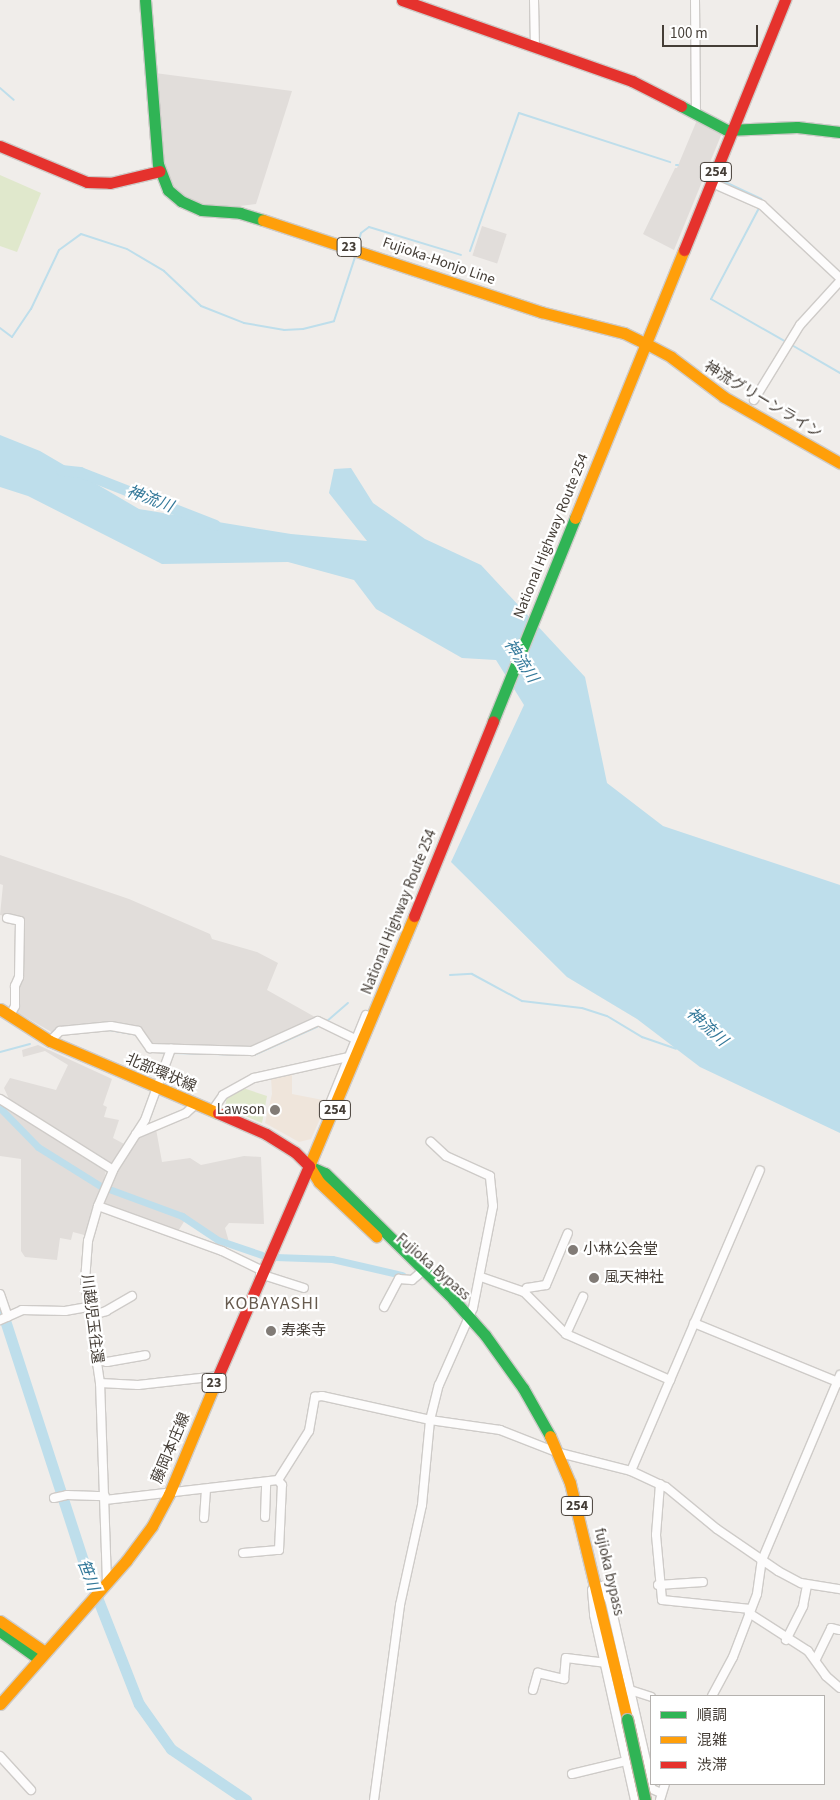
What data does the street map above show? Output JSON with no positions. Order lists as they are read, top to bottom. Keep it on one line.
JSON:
{"streets":{"main road":["254","23","Fujioka-Honjo Line","神流グリーンライン","National Highway Route 254","北部環状線","Fujioka Bypass","藤岡本庄線","fujioka bypass"],"street":["川越児玉往還"]},"crossings":[["Fujioka-Honjo Line","神流グリーンライン"],["Fujioka-Honjo Line","National Highway Route 254"],["神流グリーンライン","National Highway Route 254"],["National Highway Route 254","北部環状線"],["National Highway Route 254","Fujioka Bypass"],["National Highway Route 254","藤岡本庄線"],["北部環状線","Fujioka Bypass"],["北部環状線","川越児玉往還"],["北部環状線","藤岡本庄線"],["Fujioka Bypass","藤岡本庄線"],["Fujioka Bypass","fujioka bypass"],["川越児玉往還","藤岡本庄線"]],"districts":["KOBAYASHI"],"water":["神流川","笹川"],"places":["Lawson","小林公会堂","風天神社","寿楽寺"],"legend":["順調","混雑","渋滞"],"scale_bar":"100 m"}
